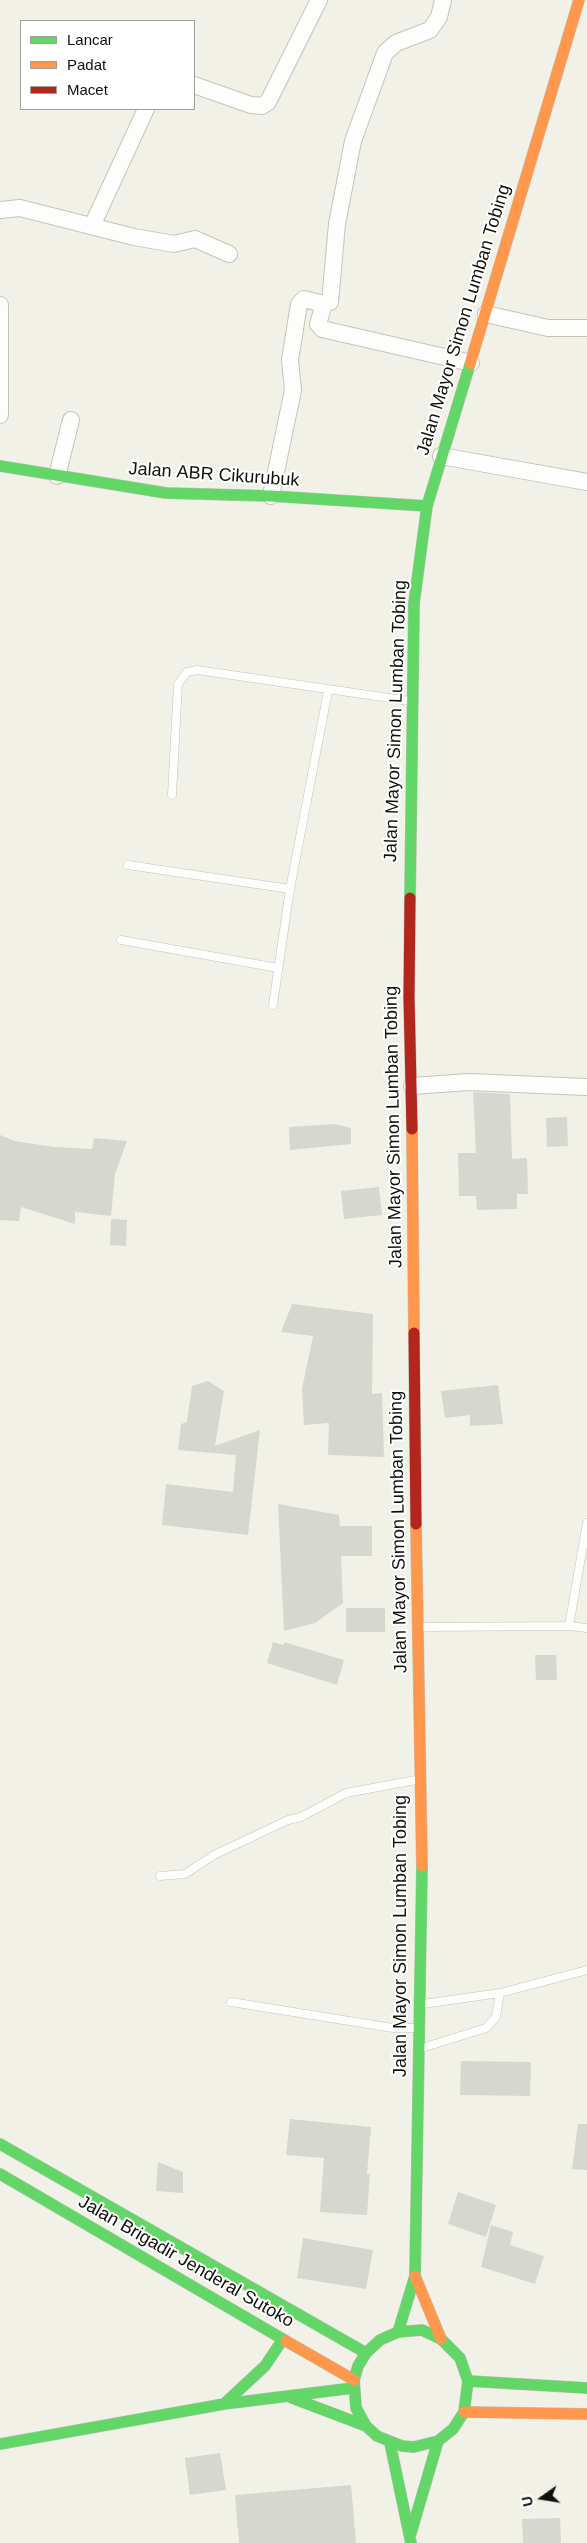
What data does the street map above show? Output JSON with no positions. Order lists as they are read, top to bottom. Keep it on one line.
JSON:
{"streets":{"main road":["Jalan Mayor Simon Lumban Tobing","Jalan ABR Cikurubuk","Jalan Brigadir Jenderal Sutoko"]},"crossings":[["Jalan Mayor Simon Lumban Tobing","Jalan ABR Cikurubuk"],["Jalan Mayor Simon Lumban Tobing","Jalan Brigadir Jenderal Sutoko"]],"legend":["Lancar","Padat","Macet"],"north":"left"}
